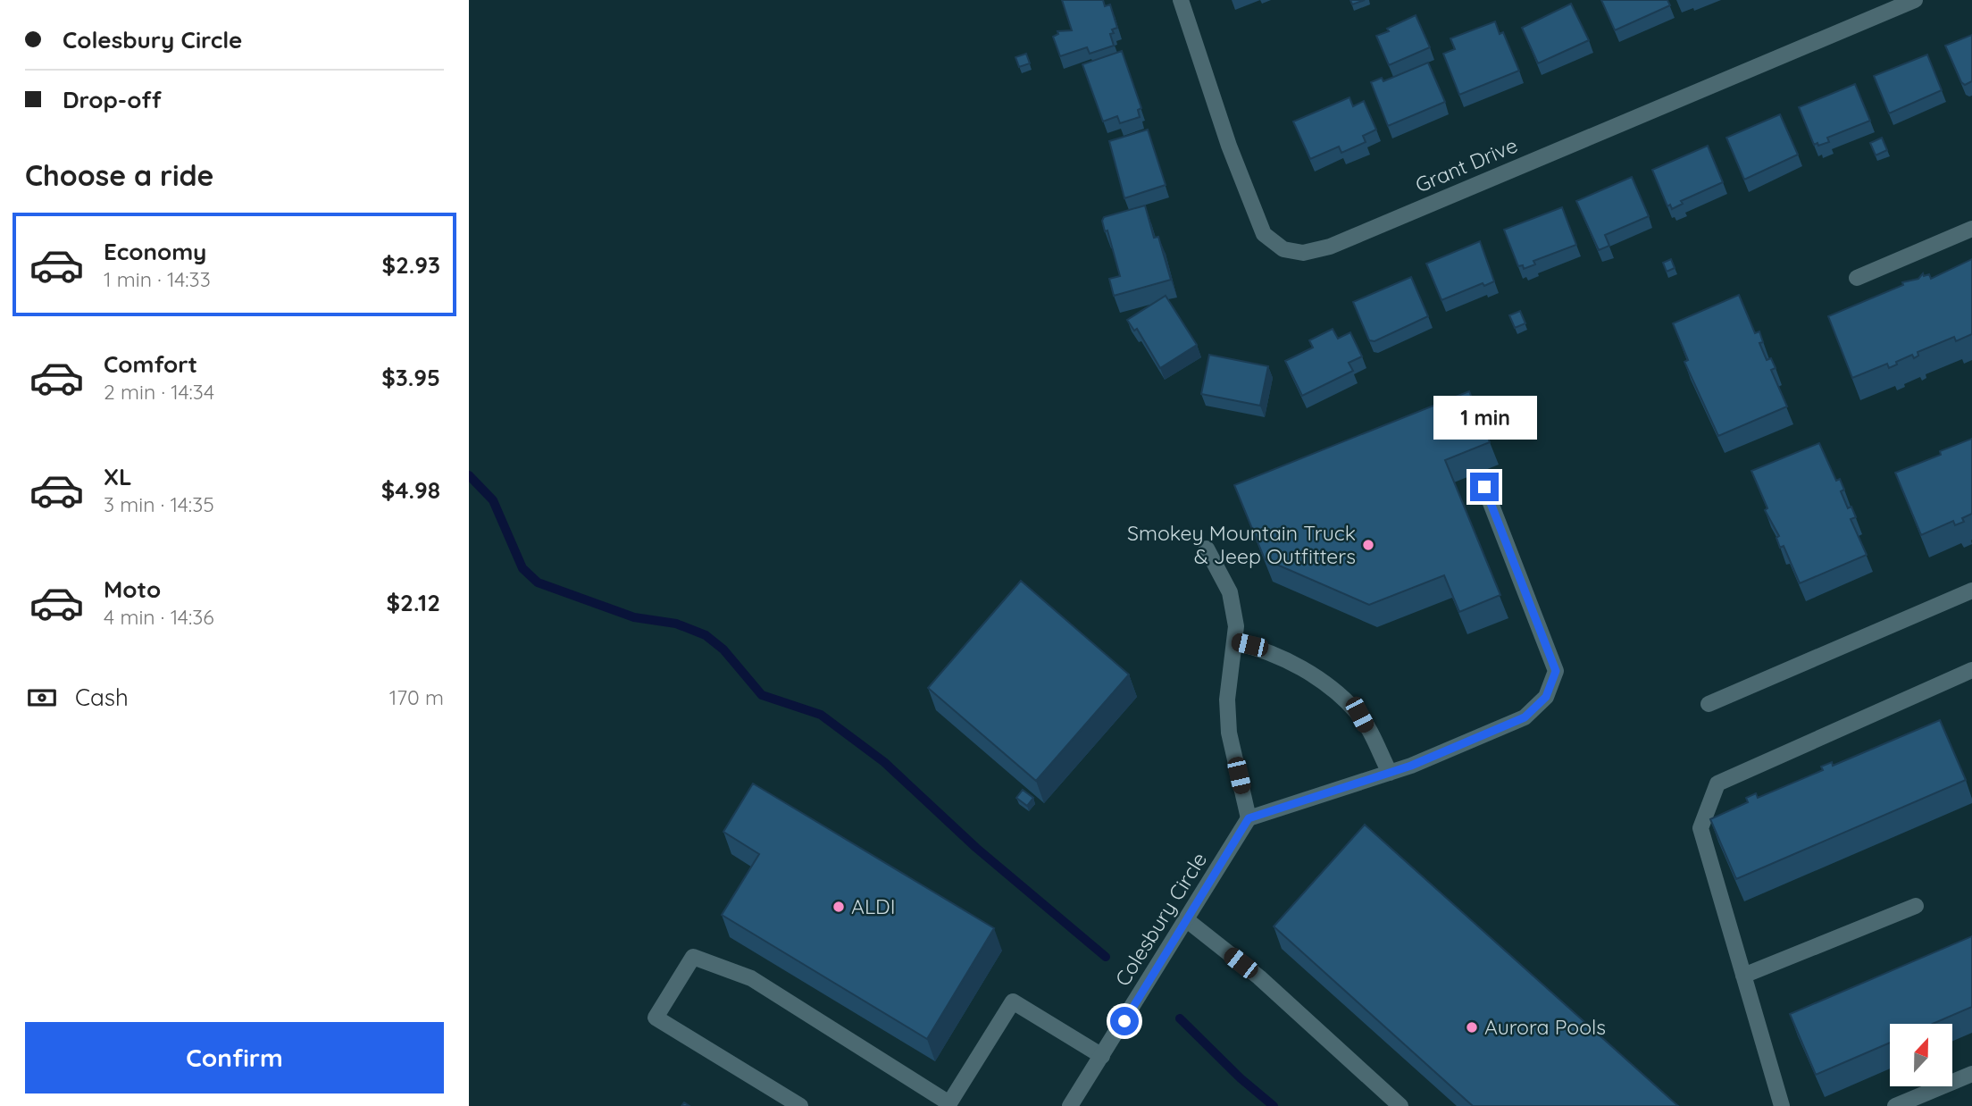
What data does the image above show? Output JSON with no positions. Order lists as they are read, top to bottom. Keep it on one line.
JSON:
{"streets":{"street":["Grant Drive","Colesbury Circle"]},"places":["Smokey Mountain Truck & Jeep Outfitters","ALDI","Aurora Pools"],"north":"top","page":{"banner":["Colesbury Circle","Drop-off"],"heading":"Choose a ride","list":[{"name":"Economy","note":"1 min · 14:33","value":"$2.93"},{"name":"Comfort","note":"2 min · 14:34","value":"$3.95"},{"name":"XL","note":"3 min · 14:35","value":"$4.98"},{"name":"Moto","note":"4 min · 14:36","value":"$2.12"}],"bubble":"1 min","pay":["Cash","170 m"],"buttons":"Confirm"}}
